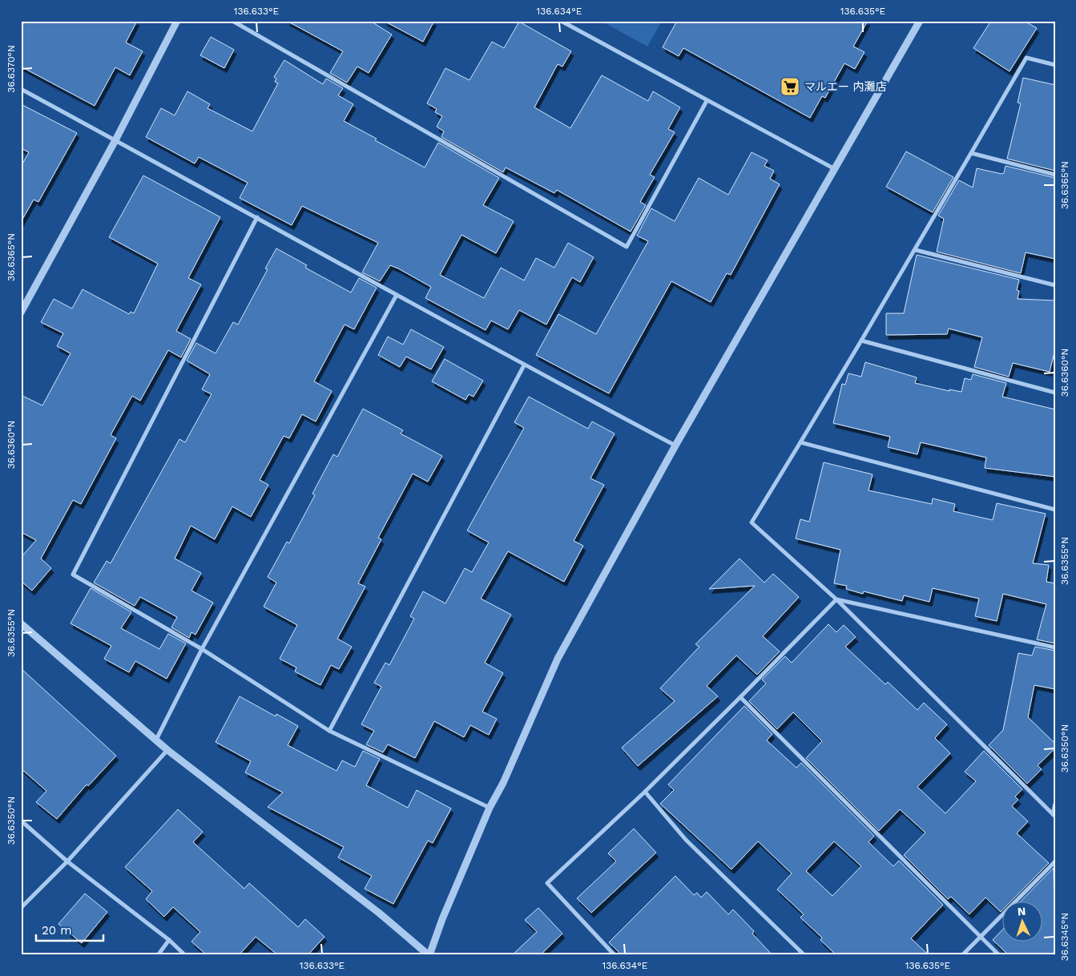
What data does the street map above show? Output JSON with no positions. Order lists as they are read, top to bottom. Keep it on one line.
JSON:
{"places":{"supermarket":["マルエー 内灘店"]},"scale_bar":"20 m","north":"top","coordinates":["136.633°E","136.634°E","136.635°E","36.6370°N","36.6365°N","36.6360°N","36.6355°N","36.6350°N","36.6345°N"]}
